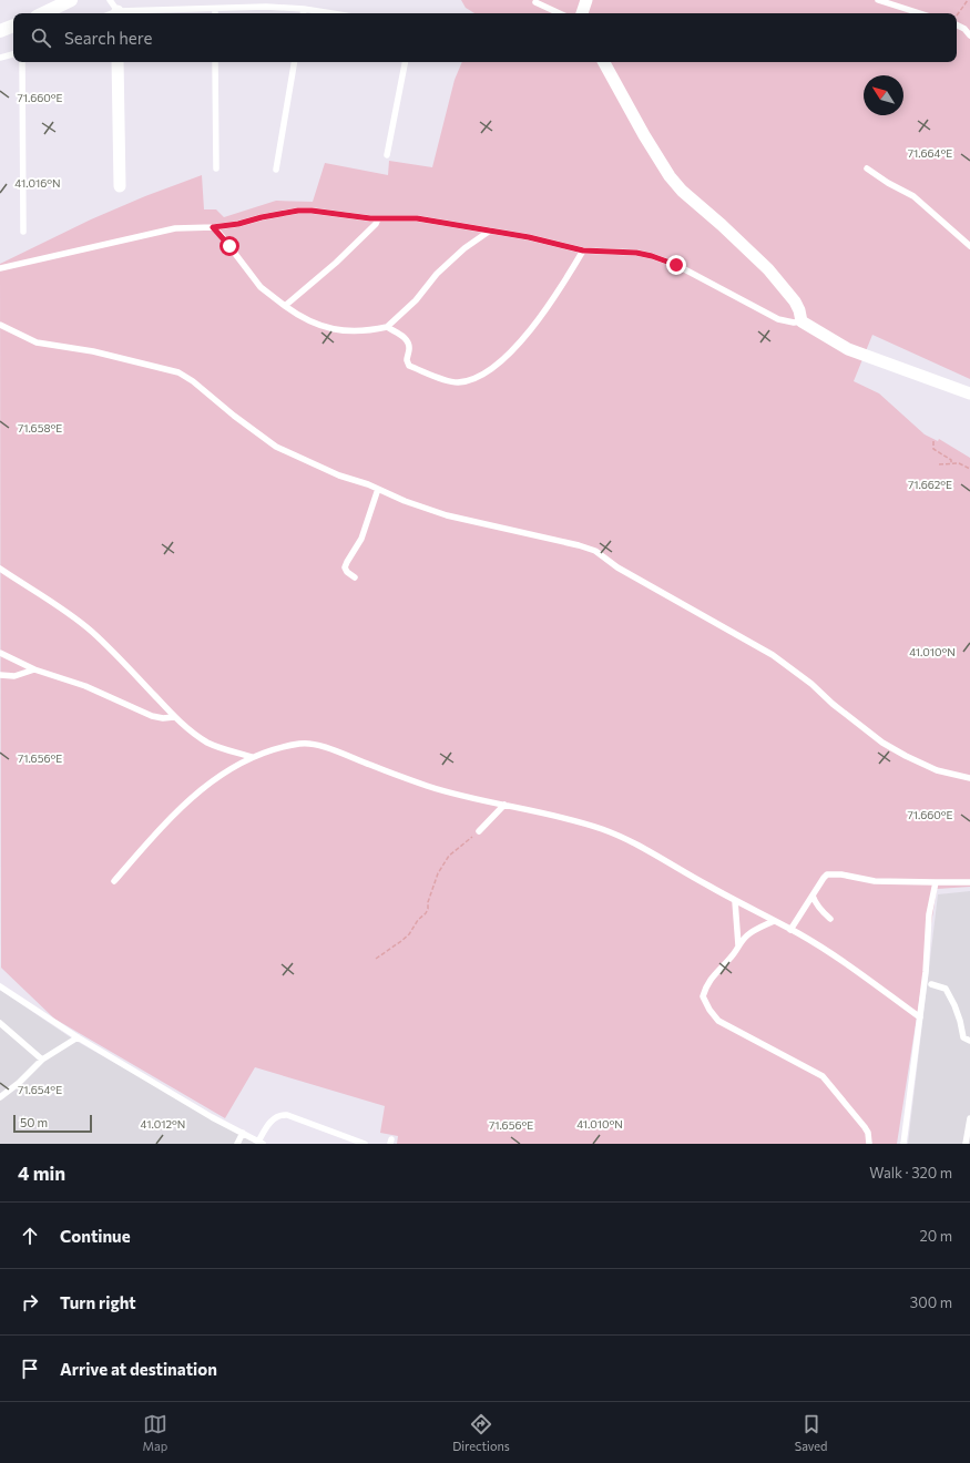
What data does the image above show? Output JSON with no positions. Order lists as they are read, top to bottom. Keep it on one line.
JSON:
{"scale_bar":"50 m","north":"top left","page":{"search":"Search here","scale":"50 m","heading":["4 min","Walk · 320 m"],"list":[["Continue","20 m"],["Turn right","300 m"],"Arrive at destination"],"nav":["Map","Directions","Saved"]},"coordinates":["71.660°E","71.664°E","41.016°N","71.658°E","71.662°E","41.010°N","71.656°E","71.654°E","41.012°N"]}
